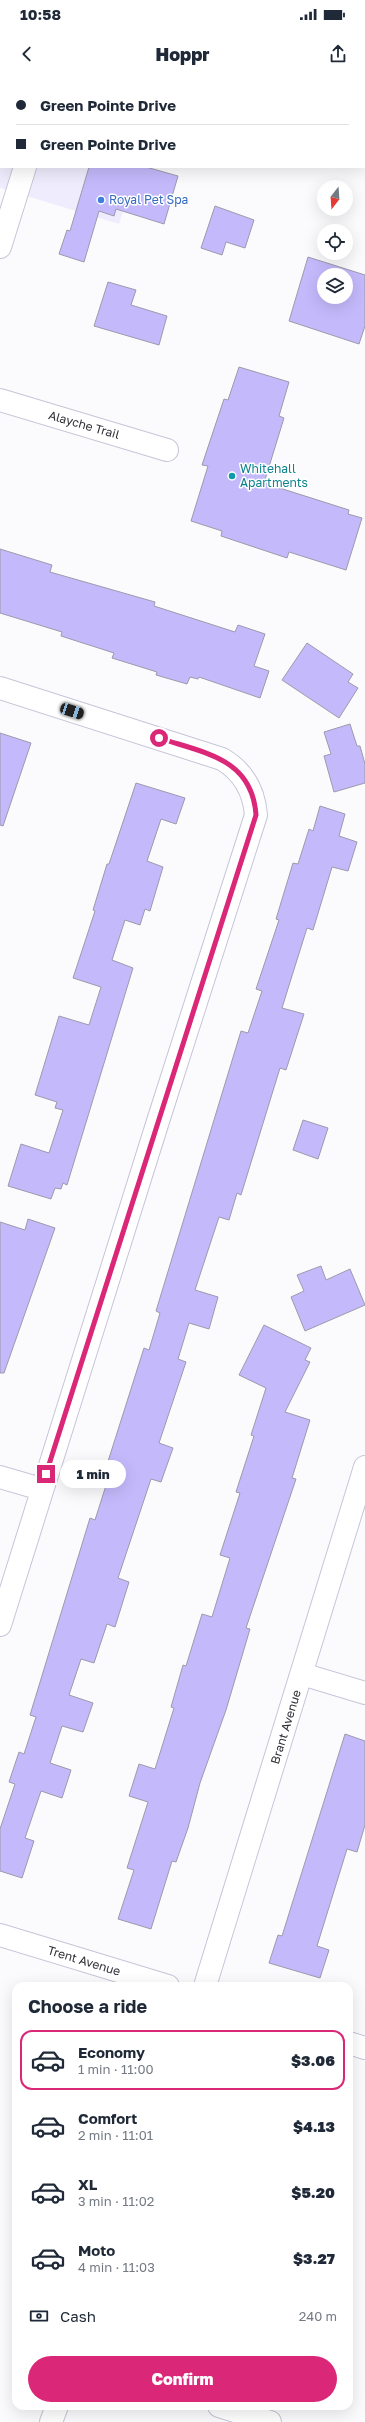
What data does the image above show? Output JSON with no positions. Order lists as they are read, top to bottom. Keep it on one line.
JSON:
{"streets":{"street":["Alayche Trail","Brant Avenue","Trent Avenue"]},"places":["Royal Pet Spa","Whitehall Apartments"],"north":"bottom","page":{"status":"10:58","header":"Hoppr","banner":["Green Pointe Drive","Green Pointe Drive"],"bubble":"1 min","heading":"Choose a ride","list":[{"name":"Economy","note":"1 min · 11:00","value":"$3.06"},{"name":"Comfort","note":"2 min · 11:01","value":"$4.13"},{"name":"XL","note":"3 min · 11:02","value":"$5.20"},{"name":"Moto","note":"4 min · 11:03","value":"$3.27"}],"pay":["Cash","240 m"],"buttons":"Confirm"}}
